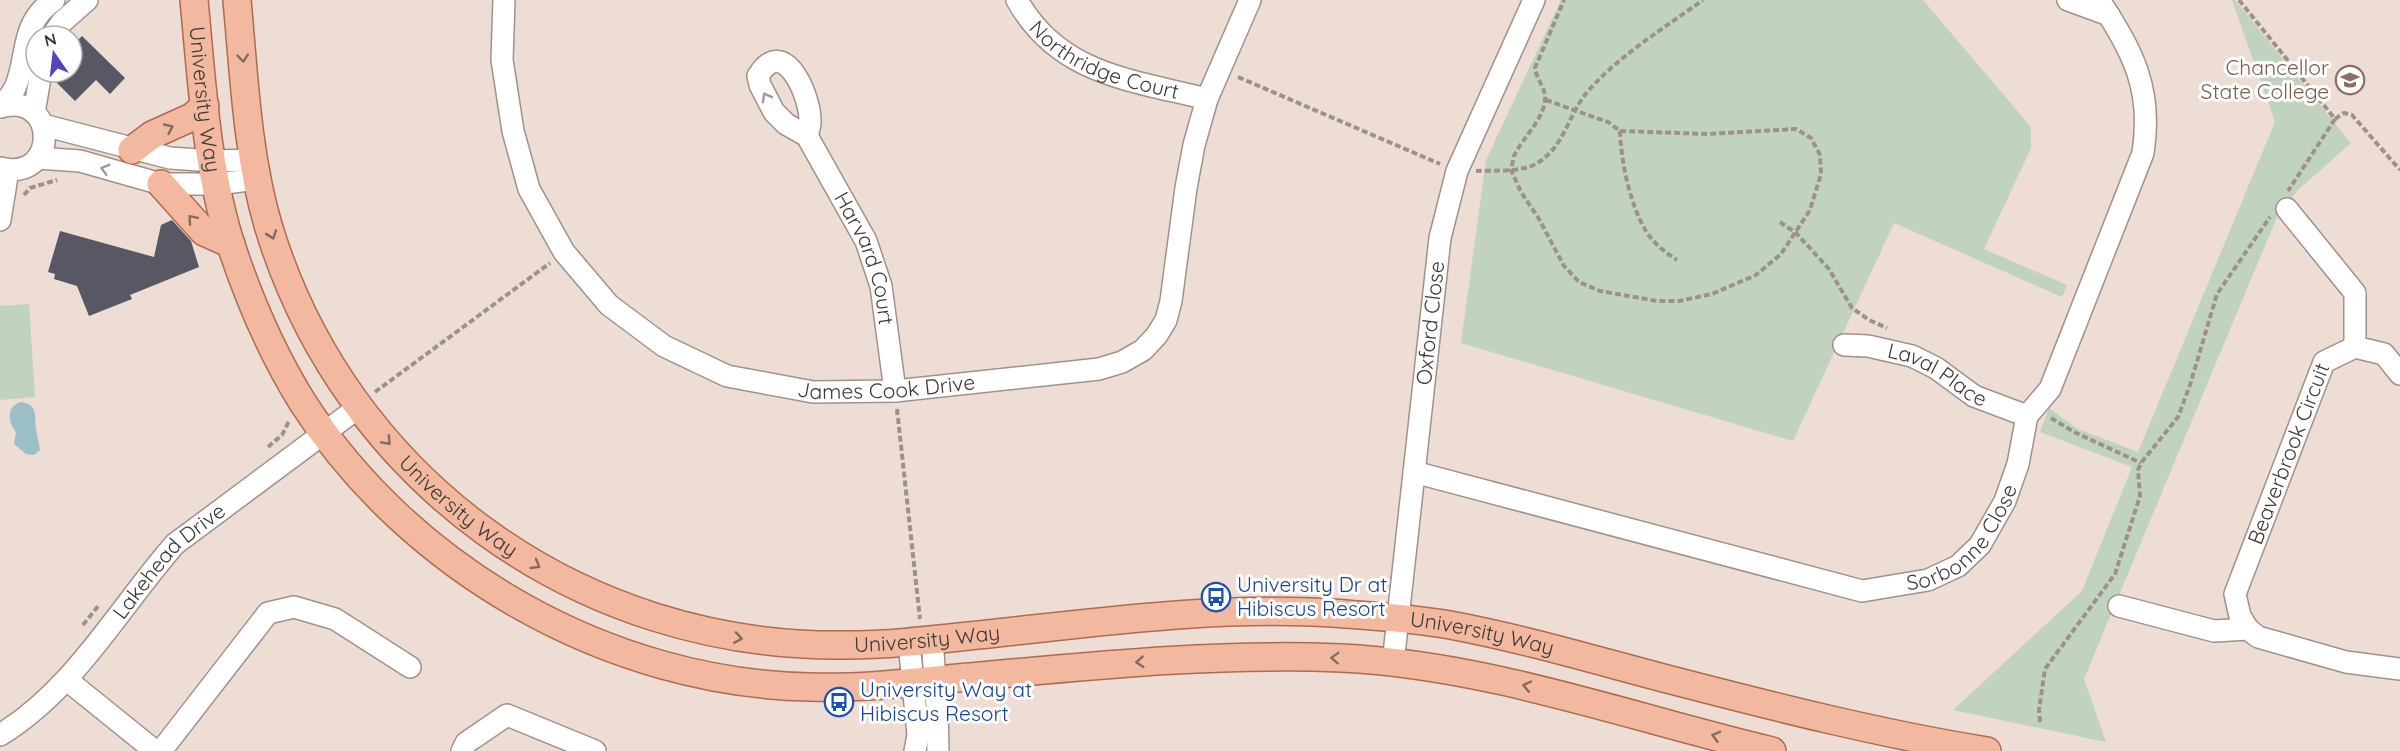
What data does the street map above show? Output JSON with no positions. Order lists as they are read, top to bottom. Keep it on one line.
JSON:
{"streets":{"main road":["University Way"],"street":["Northridge Court","Harvard Court","Oxford Close","Laval Place","James Cook Drive","Beaverbrook Circuit","Sorbonne Close","Lakehead Drive"]},"crossings":[["Northridge Court","James Cook Drive"],["University Way","Oxford Close"],["University Way","Lakehead Drive"],["Harvard Court","James Cook Drive"],["Oxford Close","Sorbonne Close"],["Laval Place","Sorbonne Close"]],"places":{"school or university":["Chancellor State College"],"bus stop":["University Dr at Hibiscus Resort","University Way at Hibiscus Resort"]},"north":"top"}
